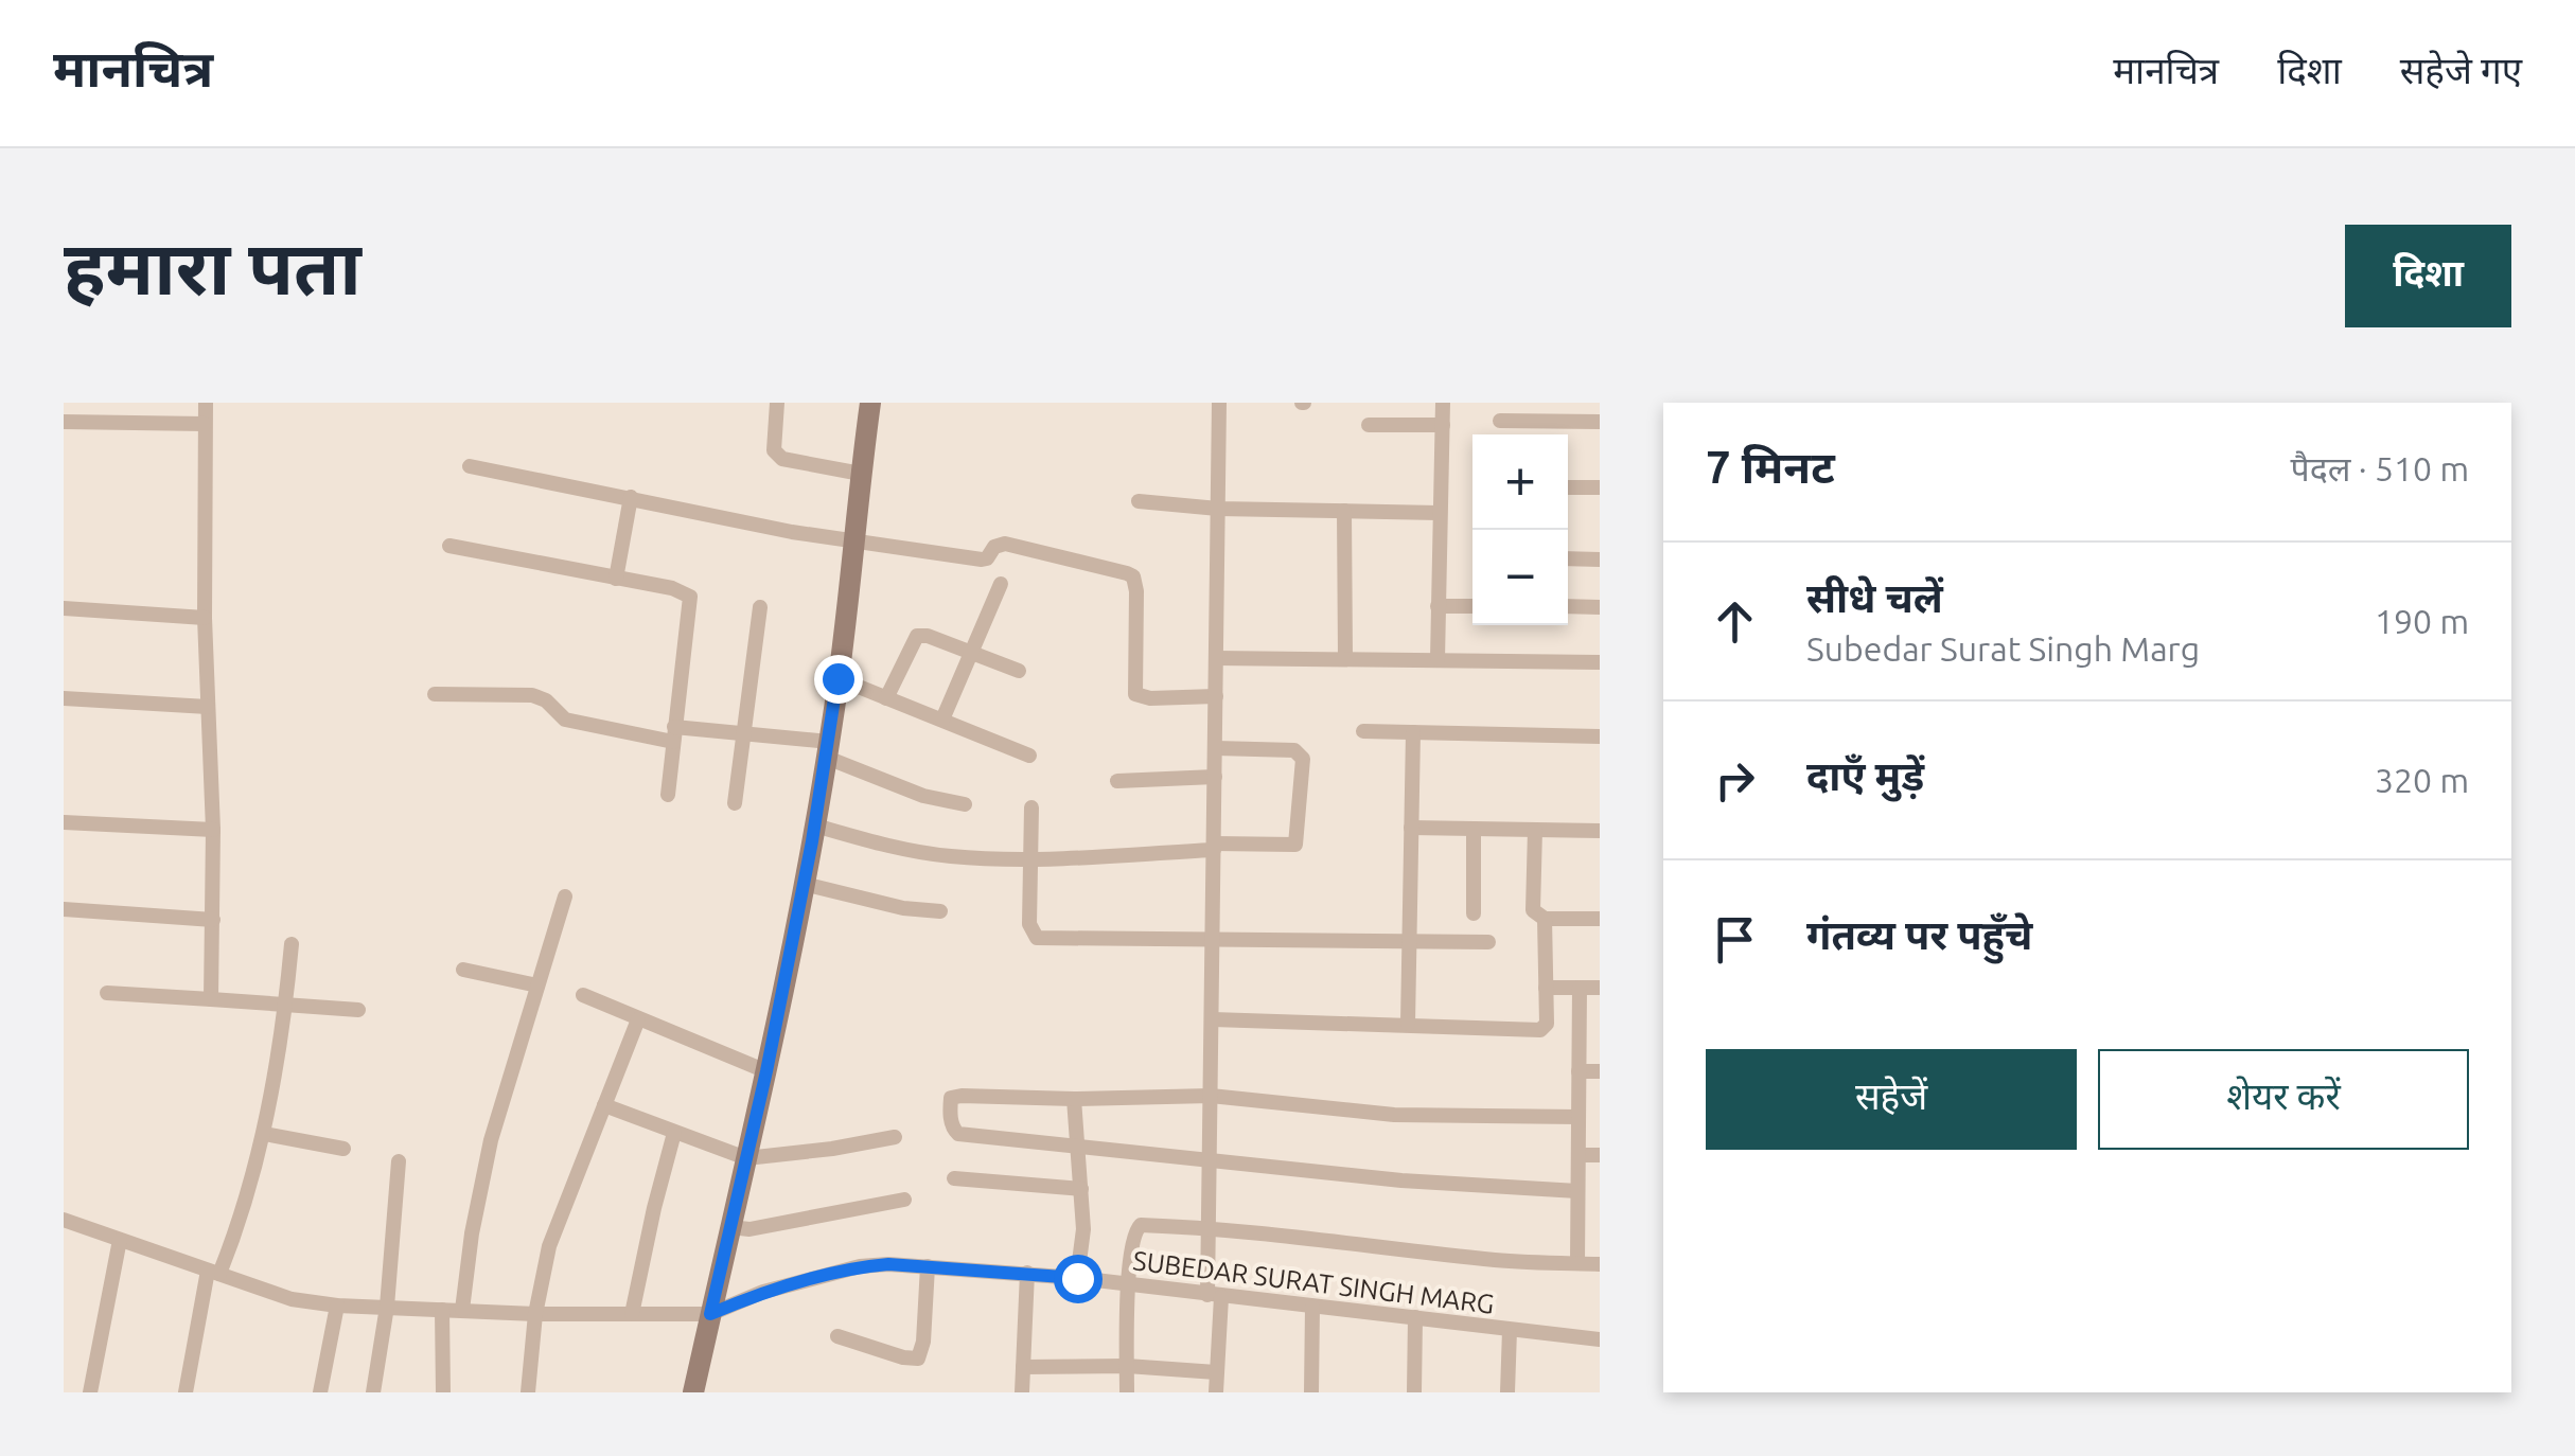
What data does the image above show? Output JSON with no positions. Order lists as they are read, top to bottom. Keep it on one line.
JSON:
{"streets":{"street":["SUBEDAR SURAT SINGH MARG"]},"page":{"header":"मानचित्र","nav":["मानचित्र","दिशा","सहेजे गए"],"buttons":["दिशा",["सहेजें","शेयर करें"]],"title":"हमारा पता","heading":["7 मिनट","पैदल · 510 m"],"map_buttons":["+","−"],"list":[["सीधे चलें","Subedar Surat Singh Marg","190 m"],["दाएँ मुड़ें","320 m"],"गंतव्य पर पहुँचे"]}}
